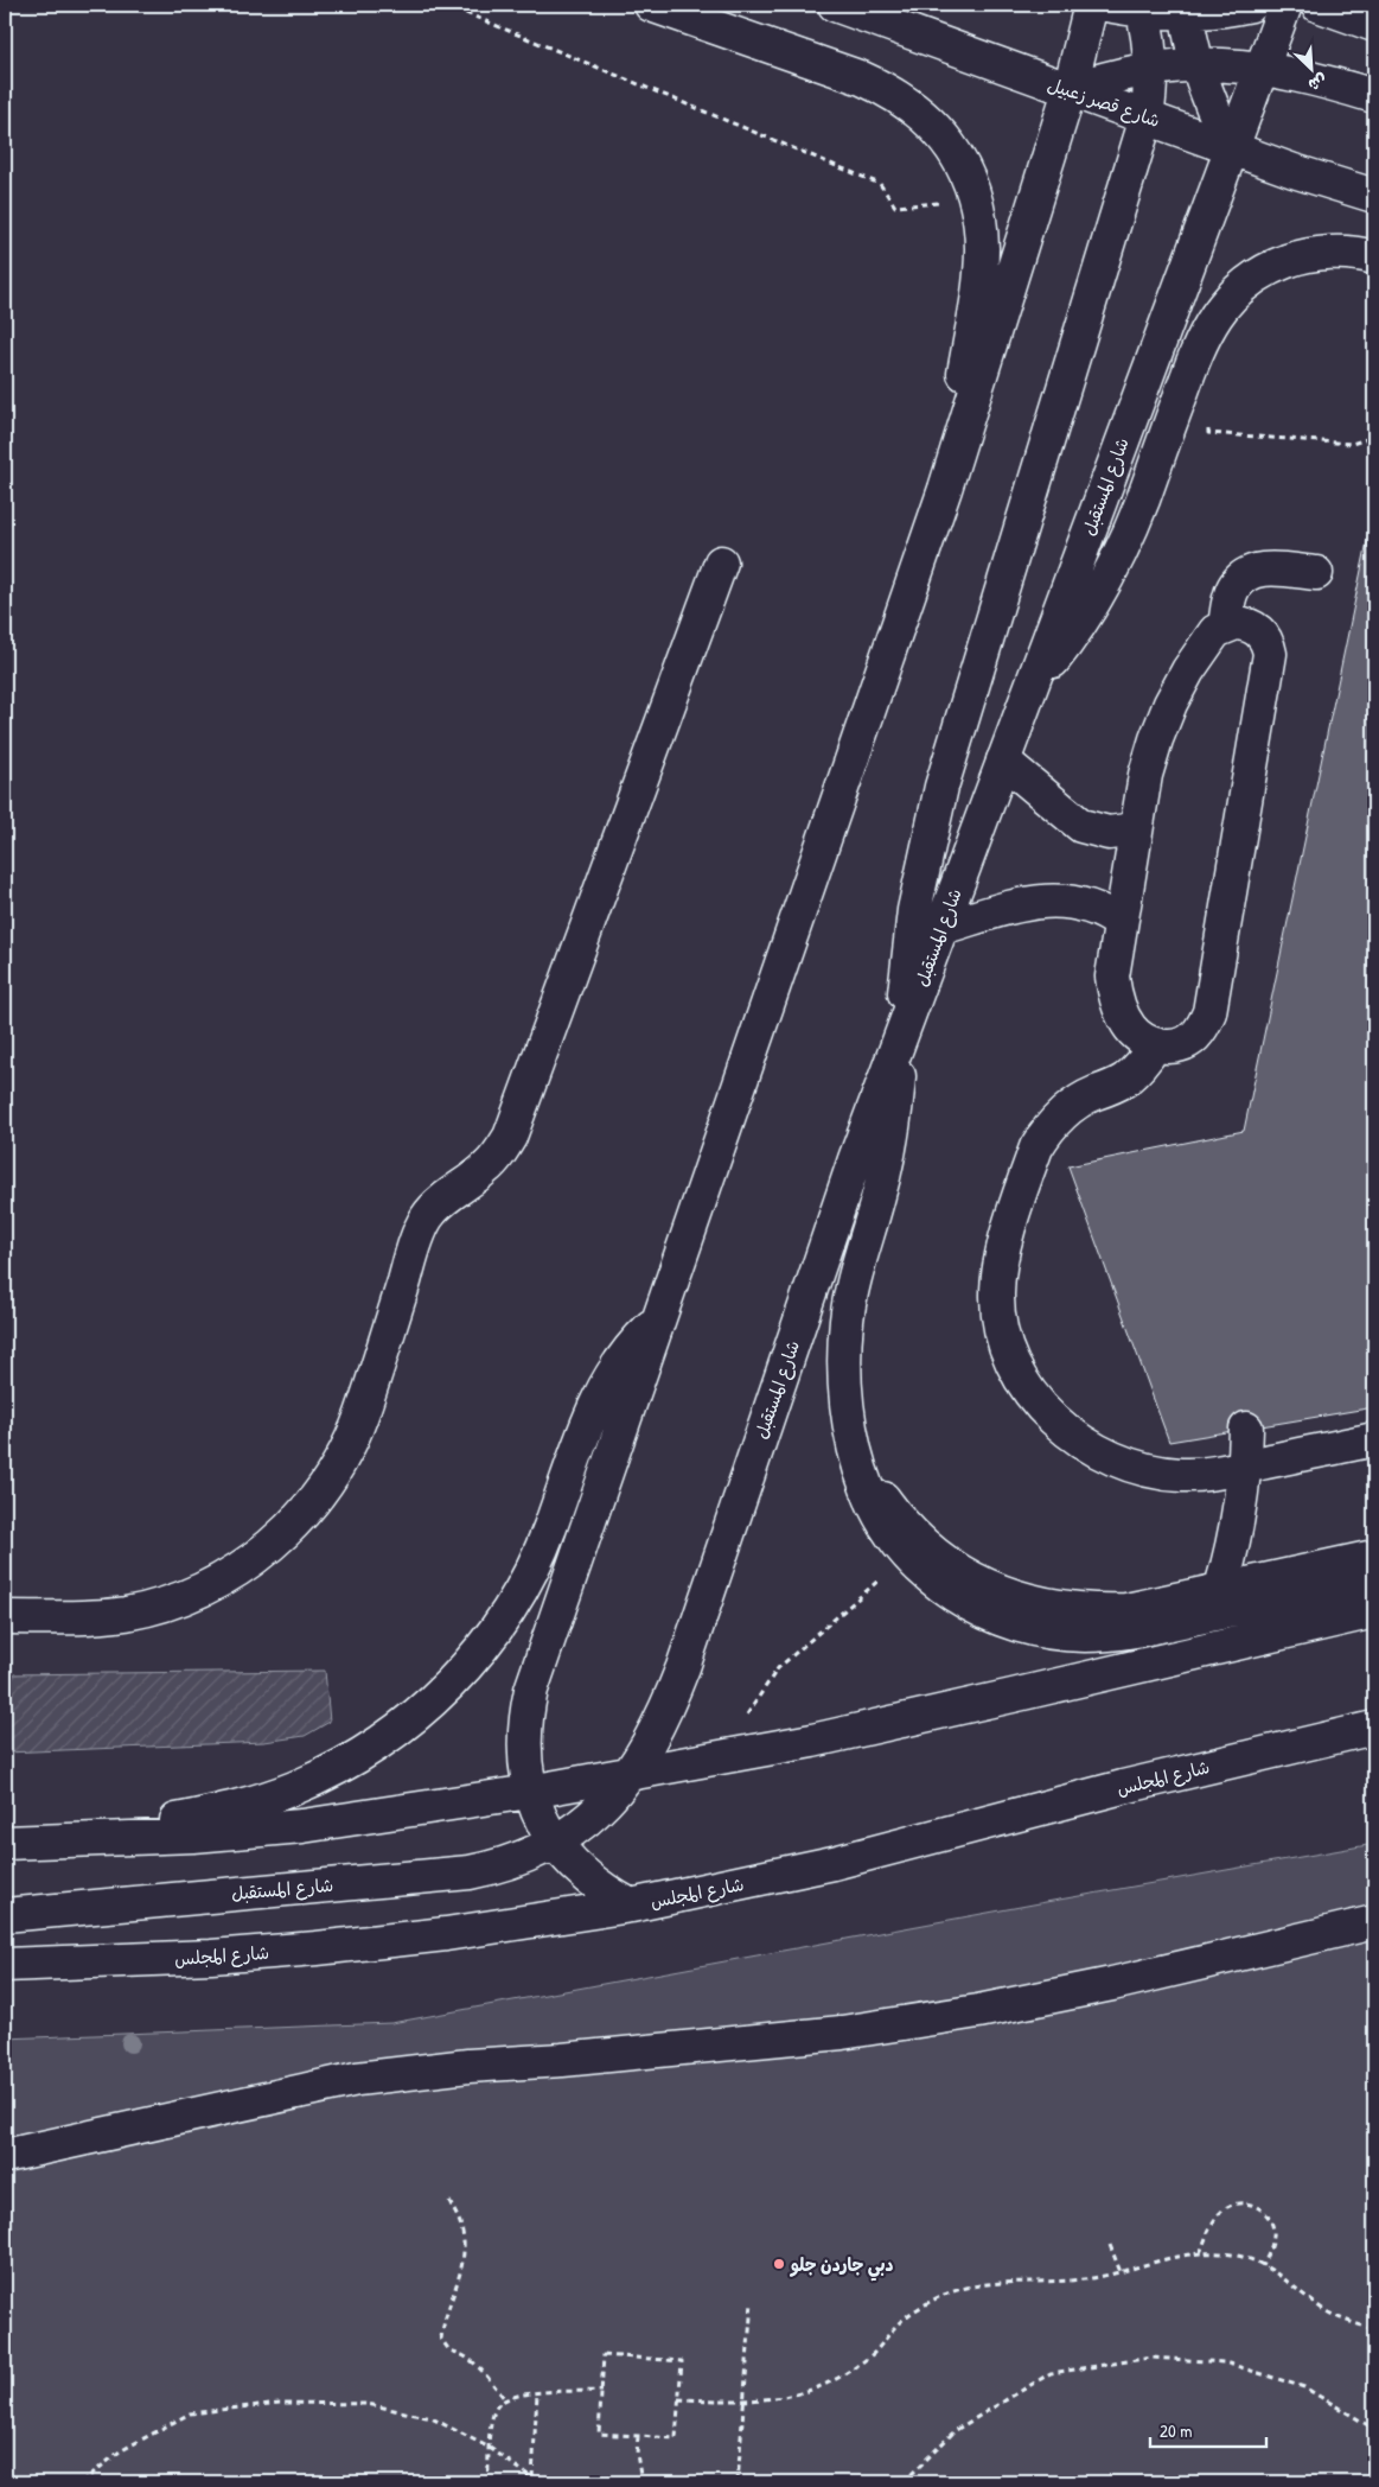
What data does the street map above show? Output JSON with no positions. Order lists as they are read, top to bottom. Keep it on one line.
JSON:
{"streets":{"main road":["شارع قصر زعبيل","شارع المستقبل","شارع المجلس"]},"crossings":[["شارع قصر زعبيل","شارع المستقبل"]],"places":["دبي جاردن جلو"],"scale_bar":"20 m","north":"bottom right"}
